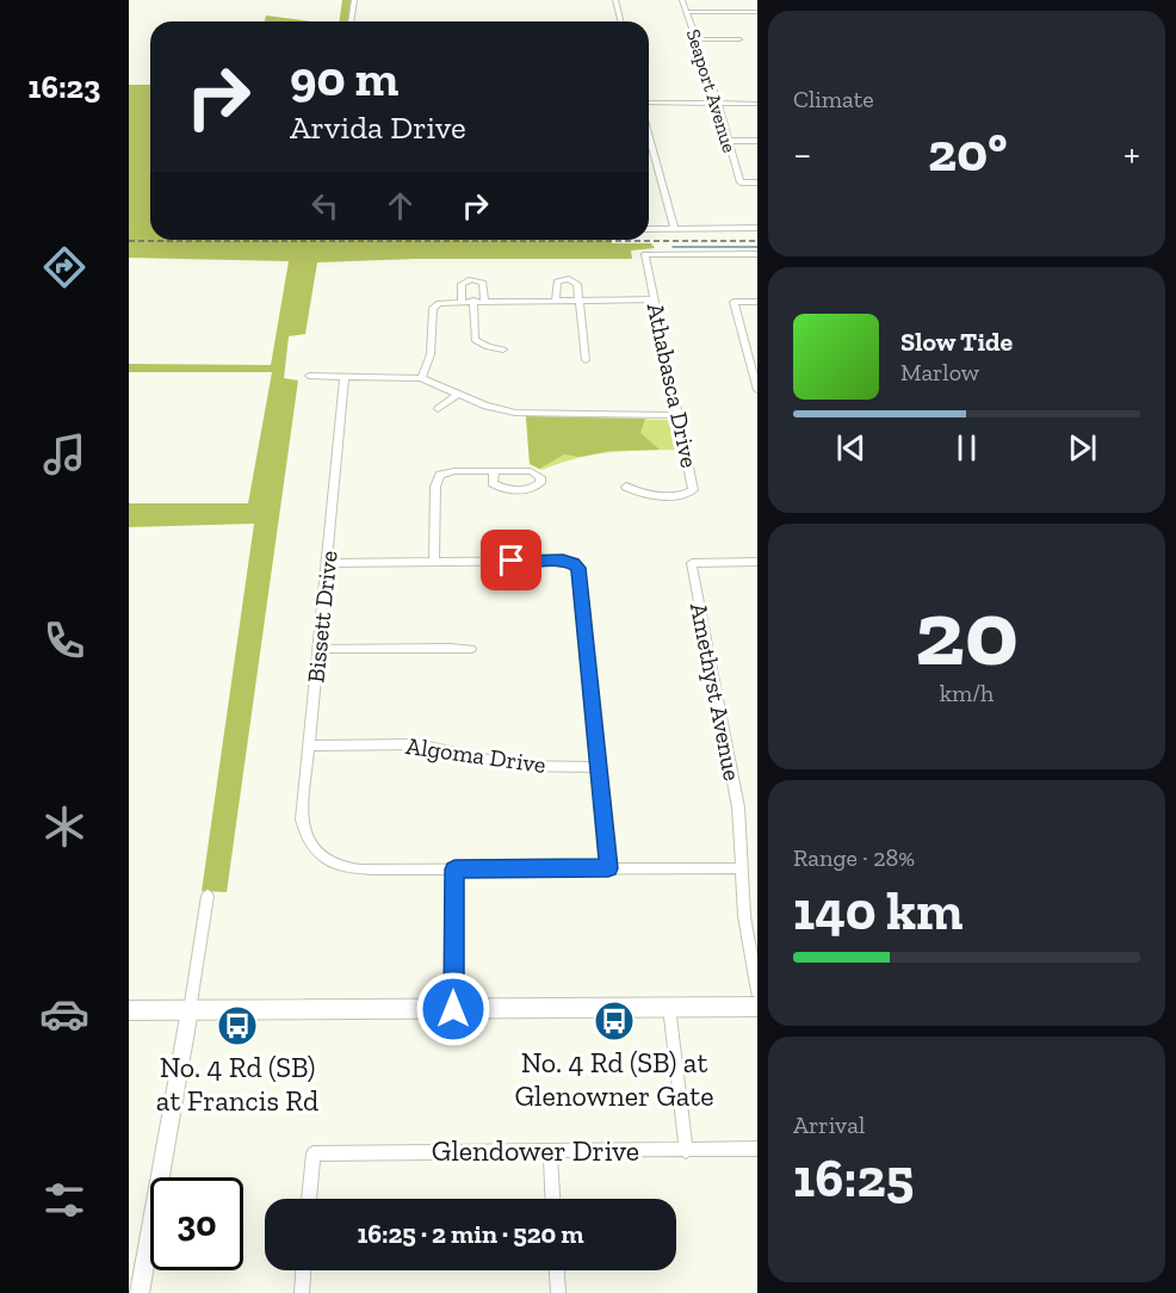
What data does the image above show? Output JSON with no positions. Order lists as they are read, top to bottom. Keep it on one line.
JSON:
{"streets":{"street":["Seaport Avenue","Athabasca Drive","Bissett Drive","Amethyst Avenue","Algoma Drive","Glendower Drive"]},"crossings":[["Bissett Drive","Algoma Drive"]],"places":{"bus stop":["No. 4 Rd (SB) at Glenowner Gate","No. 4 Rd (SB) at Francis Rd"]},"page":{"tabs":"16:23","tile":["Climate",["20","km/h"],["Range · 28%","140 km"],["Arrival","16:25"]],"turn":["90 m","Arvida Drive"],"heat":["−","20°","+"],"song":["Slow Tide","Marlow"],"limit":"30","trip":"16:25 · 2 min · 520 m"}}
